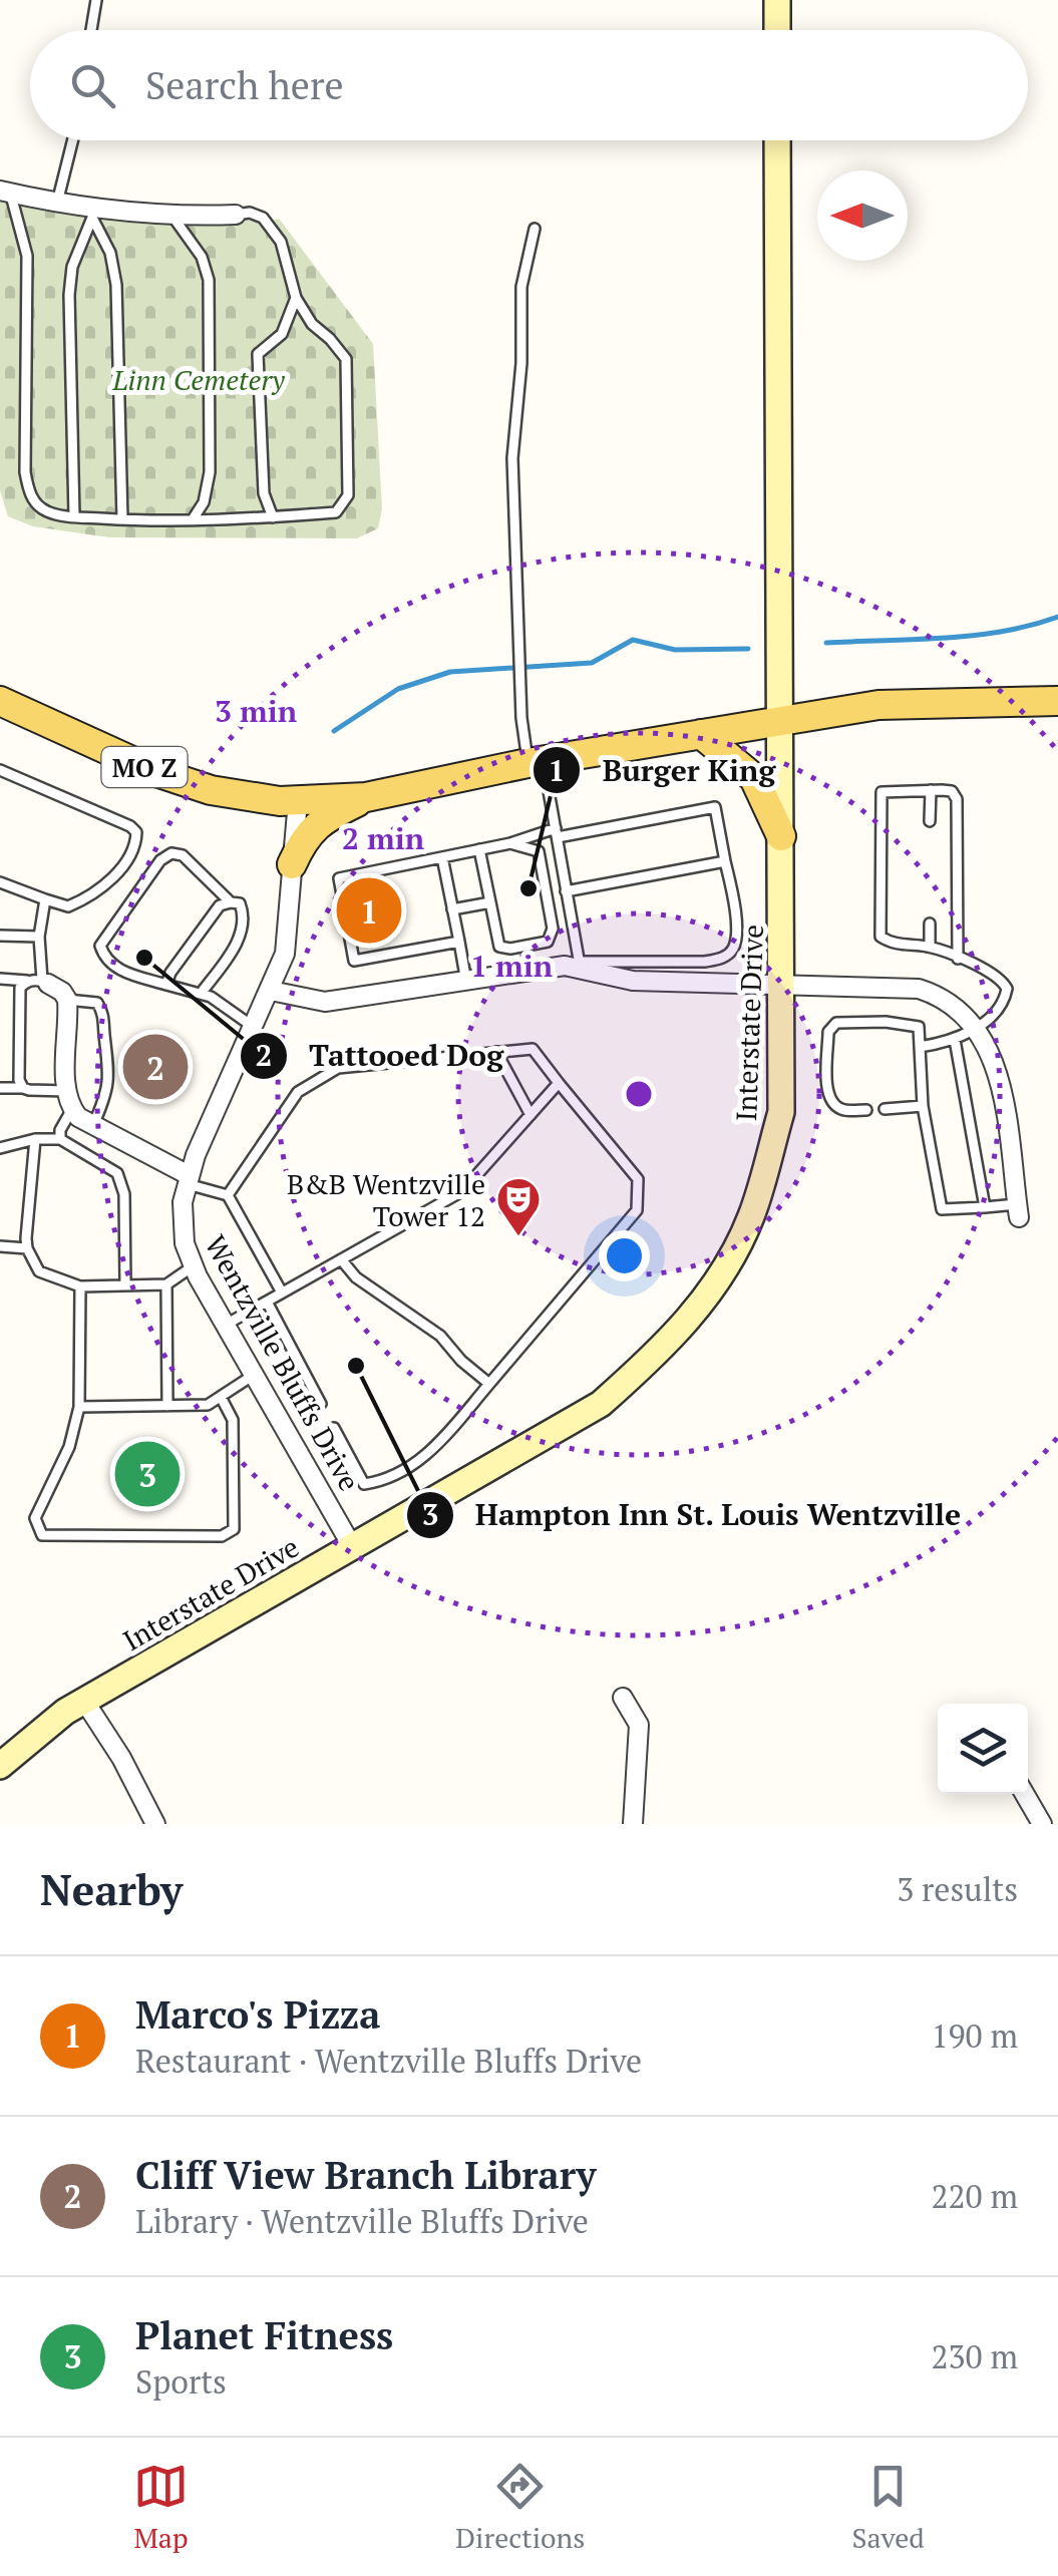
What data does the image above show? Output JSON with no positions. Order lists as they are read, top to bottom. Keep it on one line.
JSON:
{"streets":{"main road":["MO Z","Interstate Drive"],"street":["Wentzville Bluffs Drive"]},"crossings":[["MO Z","Interstate Drive"],["MO Z","Wentzville Bluffs Drive"],["Interstate Drive","Wentzville Bluffs Drive"]],"parks":["Linn Cemetery"],"places":{"other":["Burger King","Tattooed Dog","Hampton Inn St. Louis Wentzville"],"theatre":["B&B Wentzville Tower 12"]},"north":"left","page":{"search":"Search here","pins":["1","2","3"],"heading":["Nearby","3 results"],"list":[{"mark":"1","name":"Marco's Pizza","note":"Restaurant · Wentzville Bluffs Drive","value":"190 m"},{"mark":"2","name":"Cliff View Branch Library","note":"Library · Wentzville Bluffs Drive","value":"220 m"},{"mark":"3","name":"Planet Fitness","note":"Sports","value":"230 m"}],"nav":["Map","Directions","Saved"]},"rings":["3 min","2 min","1 min"]}
